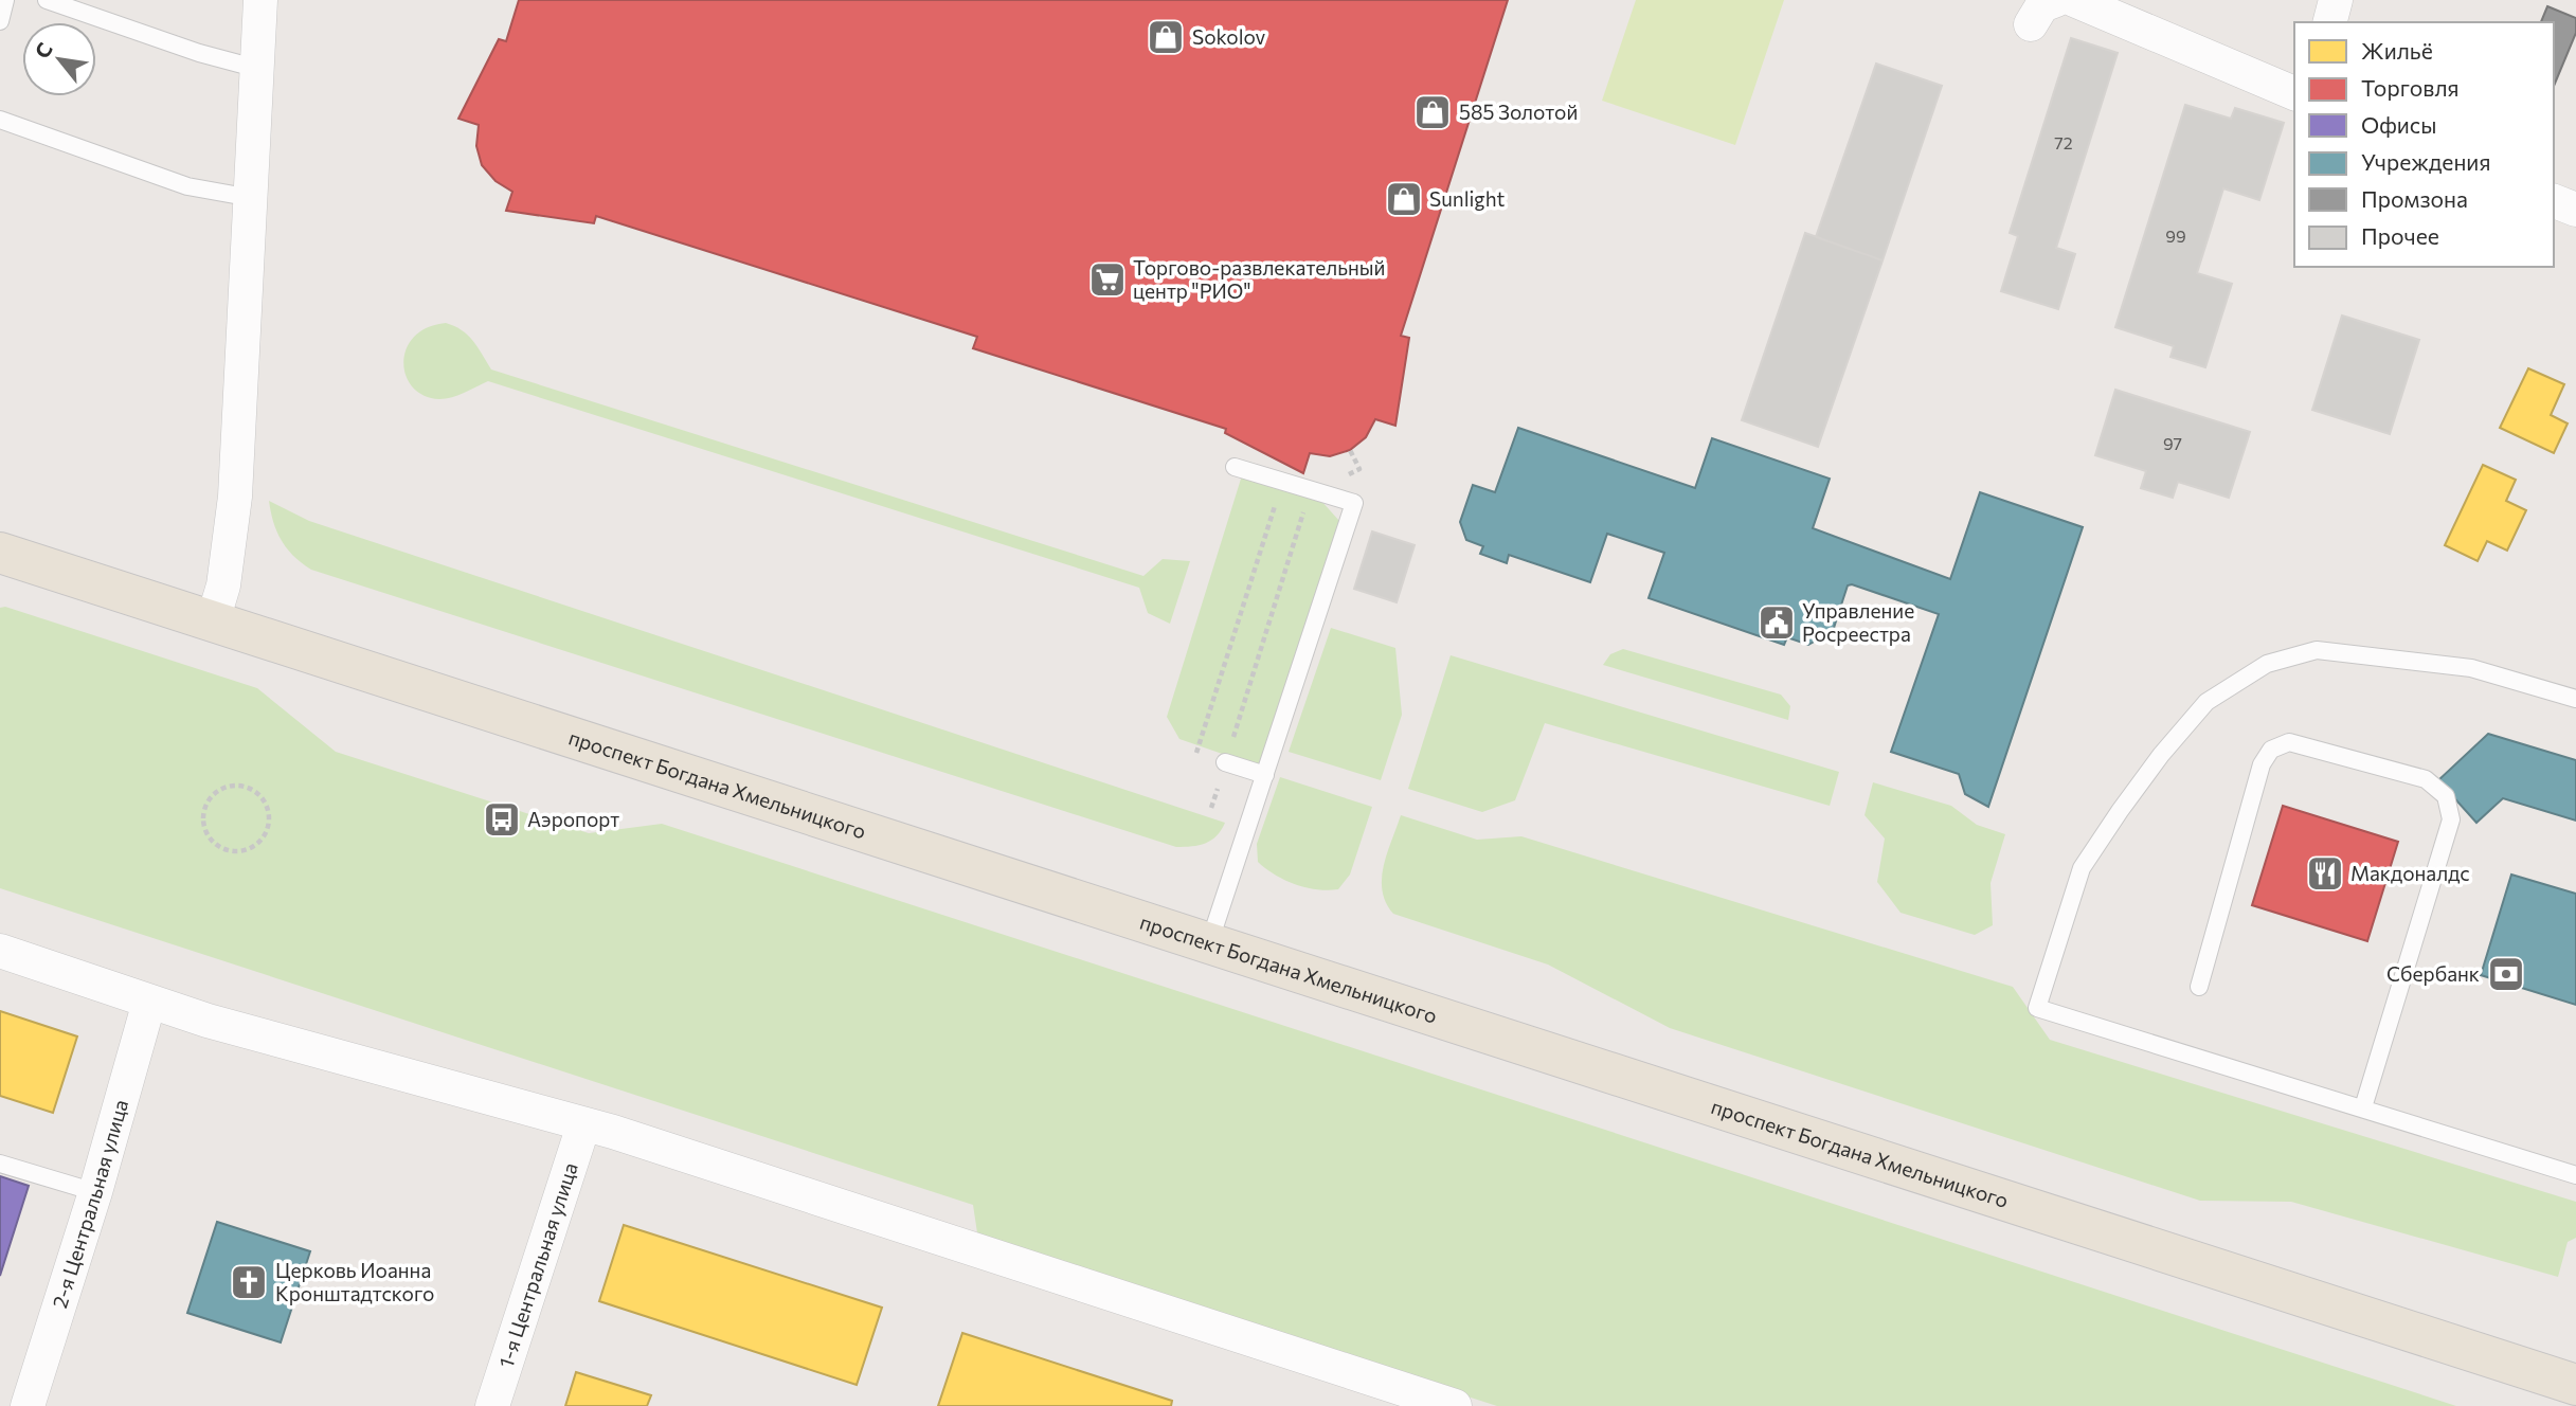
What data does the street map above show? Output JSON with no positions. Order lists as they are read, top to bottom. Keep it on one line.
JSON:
{"streets":{"main road":["проспект Богдана Хмельницкого"],"street":["2-я Центральная улица","1-я Центральная улица"]},"places":{"shop":["Sokolov","585 Золотой","Sunlight"],"supermarket":["Торгово-развлекательный центр \"РИО\""],"public building":["Управление Росреестра"],"bus stop":["Аэропорт"],"restaurant":["Макдоналдс"],"bank":["Сбербанк"],"church":["Церковь Иоанна Кронштадтского"]},"house_numbers":["72","99","97"],"legend":["Жильё","Торговля","Офисы","Учреждения","Промзона","Прочее"],"north":"top left"}
